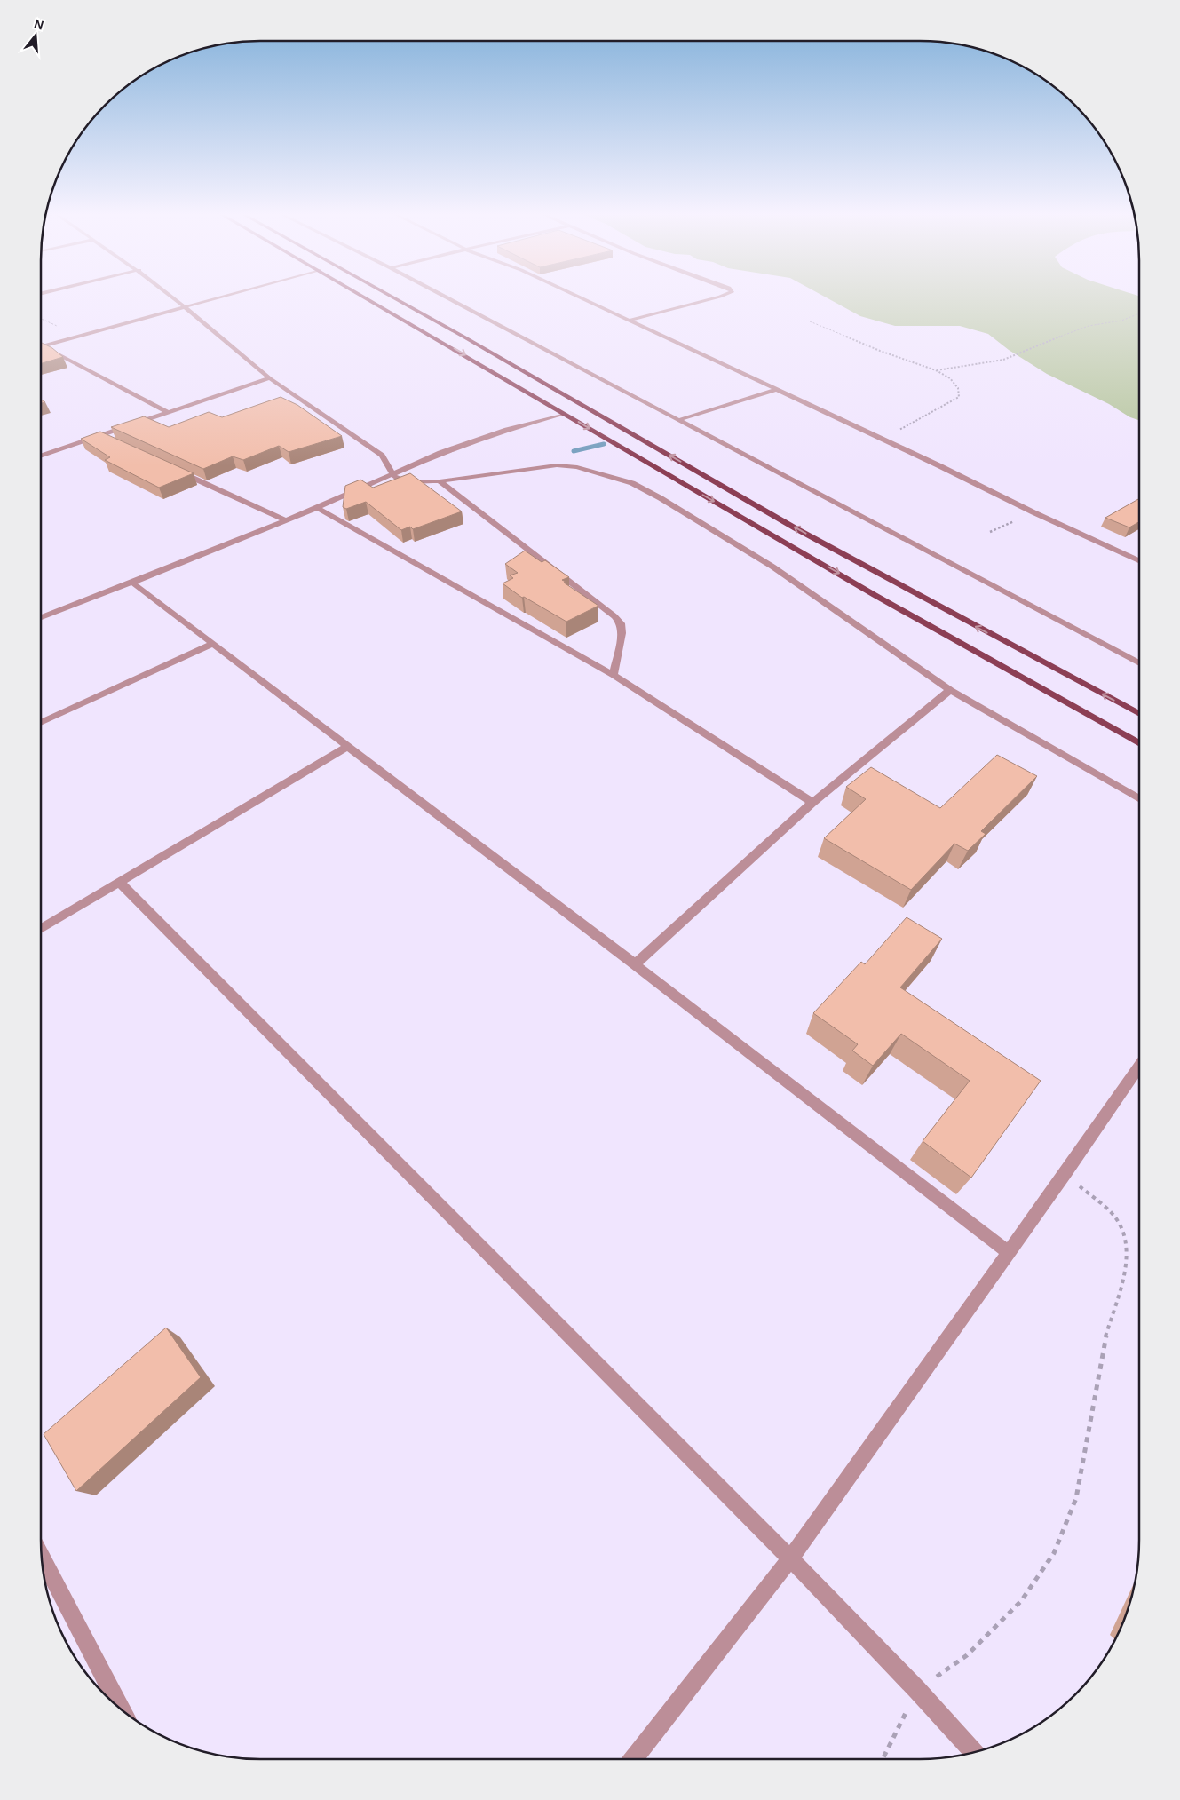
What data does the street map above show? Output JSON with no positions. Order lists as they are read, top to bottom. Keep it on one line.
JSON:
{"north":"top"}
